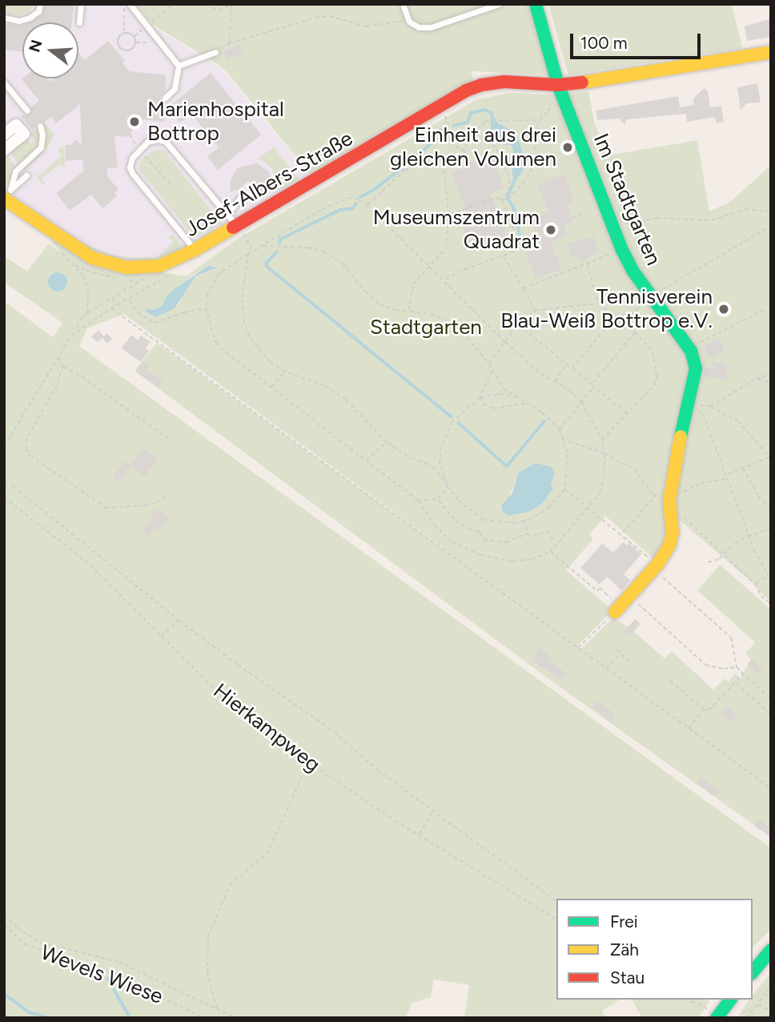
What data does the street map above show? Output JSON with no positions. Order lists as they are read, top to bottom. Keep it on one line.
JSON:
{"streets":{"street":["Josef-Albers-Straße","Im Stadtgarten"],"path":["Hierkampweg","Wevels Wiese"]},"crossings":[["Josef-Albers-Straße","Im Stadtgarten"]],"parks":["Stadtgarten"],"places":["Marienhospital Bottrop","Einheit aus drei gleichen Volumen","Museumszentrum Quadrat","Tennisverein Blau-Weiß Bottrop e.V."],"legend":["Frei","Zäh","Stau"],"scale_bar":"100 m","north":"left"}
